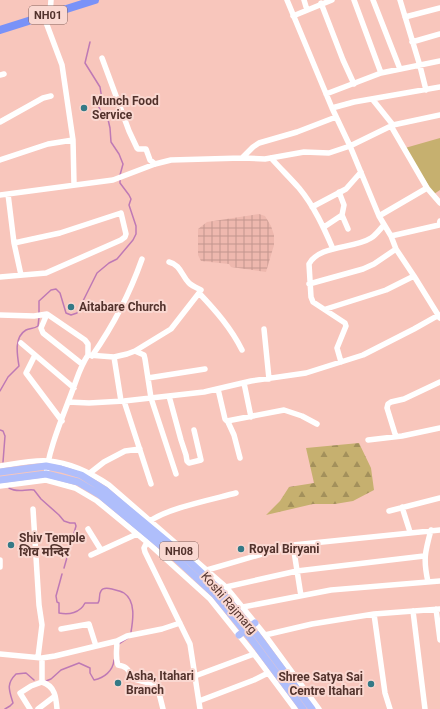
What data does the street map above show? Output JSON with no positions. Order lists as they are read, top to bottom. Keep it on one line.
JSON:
{"streets":{"highway":["NH01"],"main road":["NH08","Koshi Rajmarg"]},"places":["Munch Food Service","Aitabare Church","Shiv Temple शिव मन्दिर","Royal Biryani","Asha, Itahari Branch","Shree Satya Sai Centre Itahari"]}
